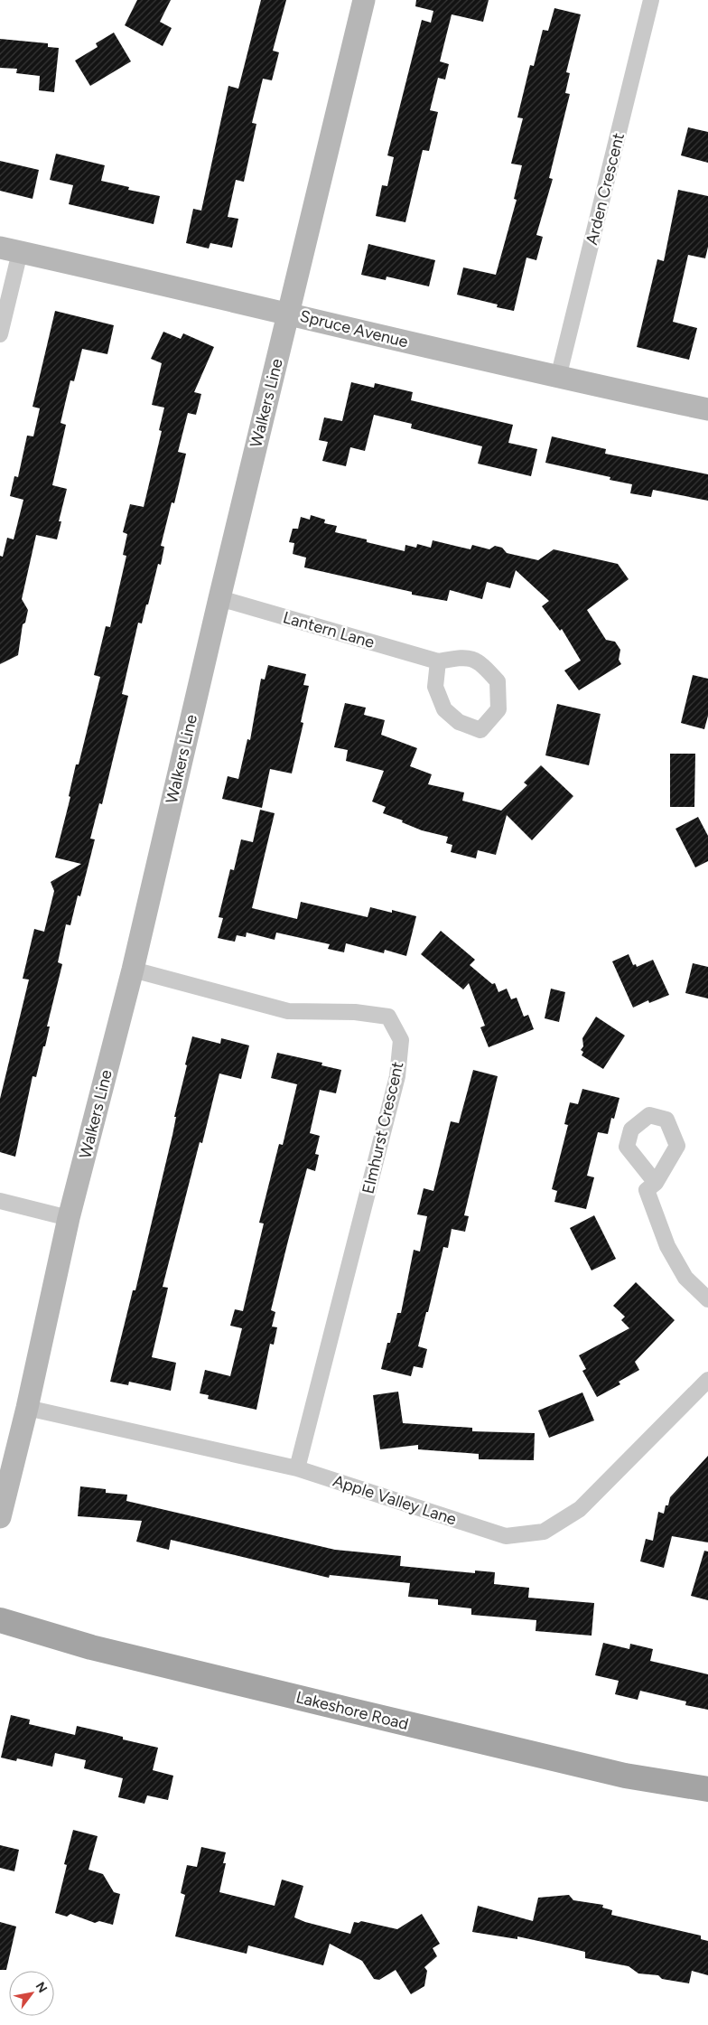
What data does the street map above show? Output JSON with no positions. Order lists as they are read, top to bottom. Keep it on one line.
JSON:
{"streets":{"main road":["Spruce Avenue","Walkers Line","Lakeshore Road"],"street":["Arden Crescent","Lantern Lane","Elmhurst Crescent","Apple Valley Lane"]},"crossings":[["Arden Crescent","Spruce Avenue"],["Spruce Avenue","Walkers Line"],["Walkers Line","Lantern Lane"],["Walkers Line","Elmhurst Crescent"],["Walkers Line","Apple Valley Lane"],["Elmhurst Crescent","Apple Valley Lane"]],"north":"top right"}
